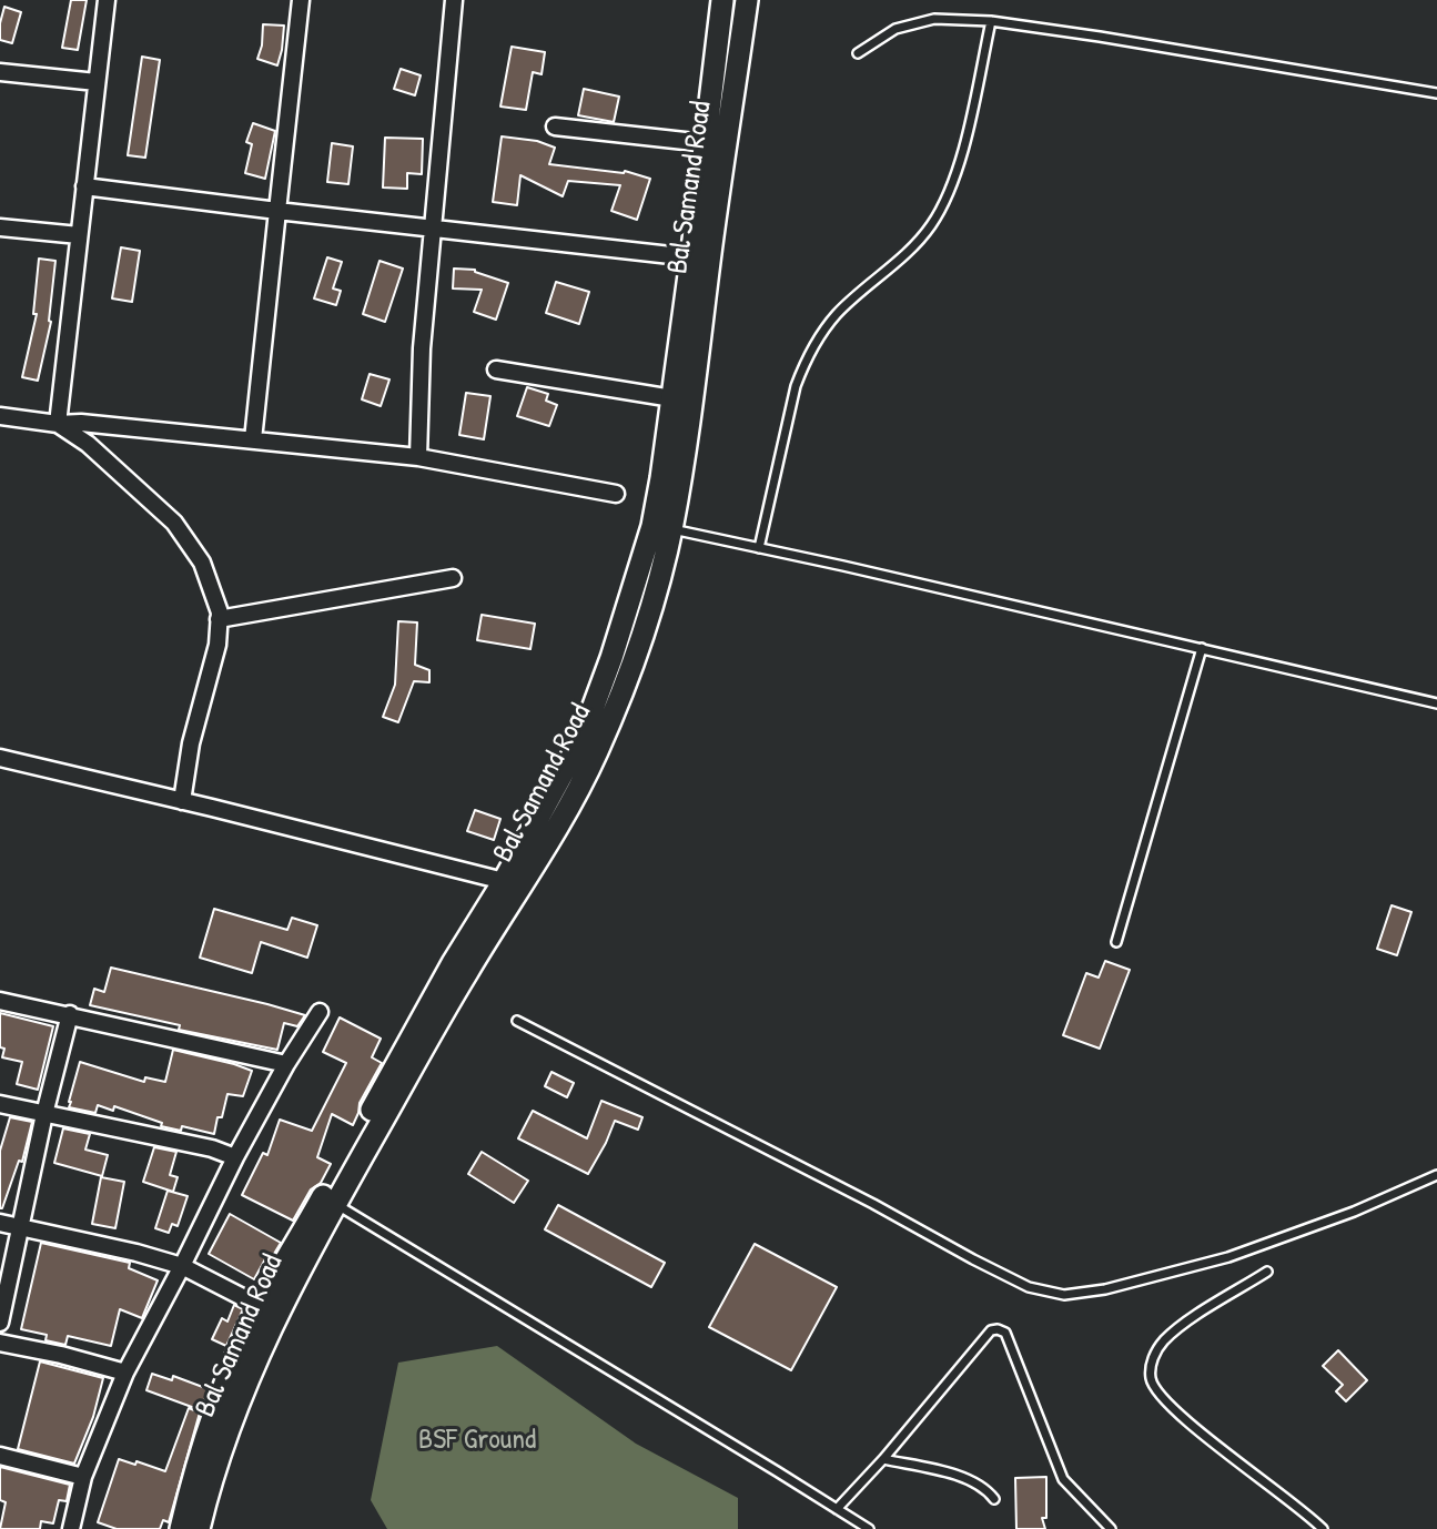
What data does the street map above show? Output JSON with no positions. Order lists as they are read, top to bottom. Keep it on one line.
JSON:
{"streets":{"main road":["Bal Samand Road"]},"parks":["BSF Ground"]}
